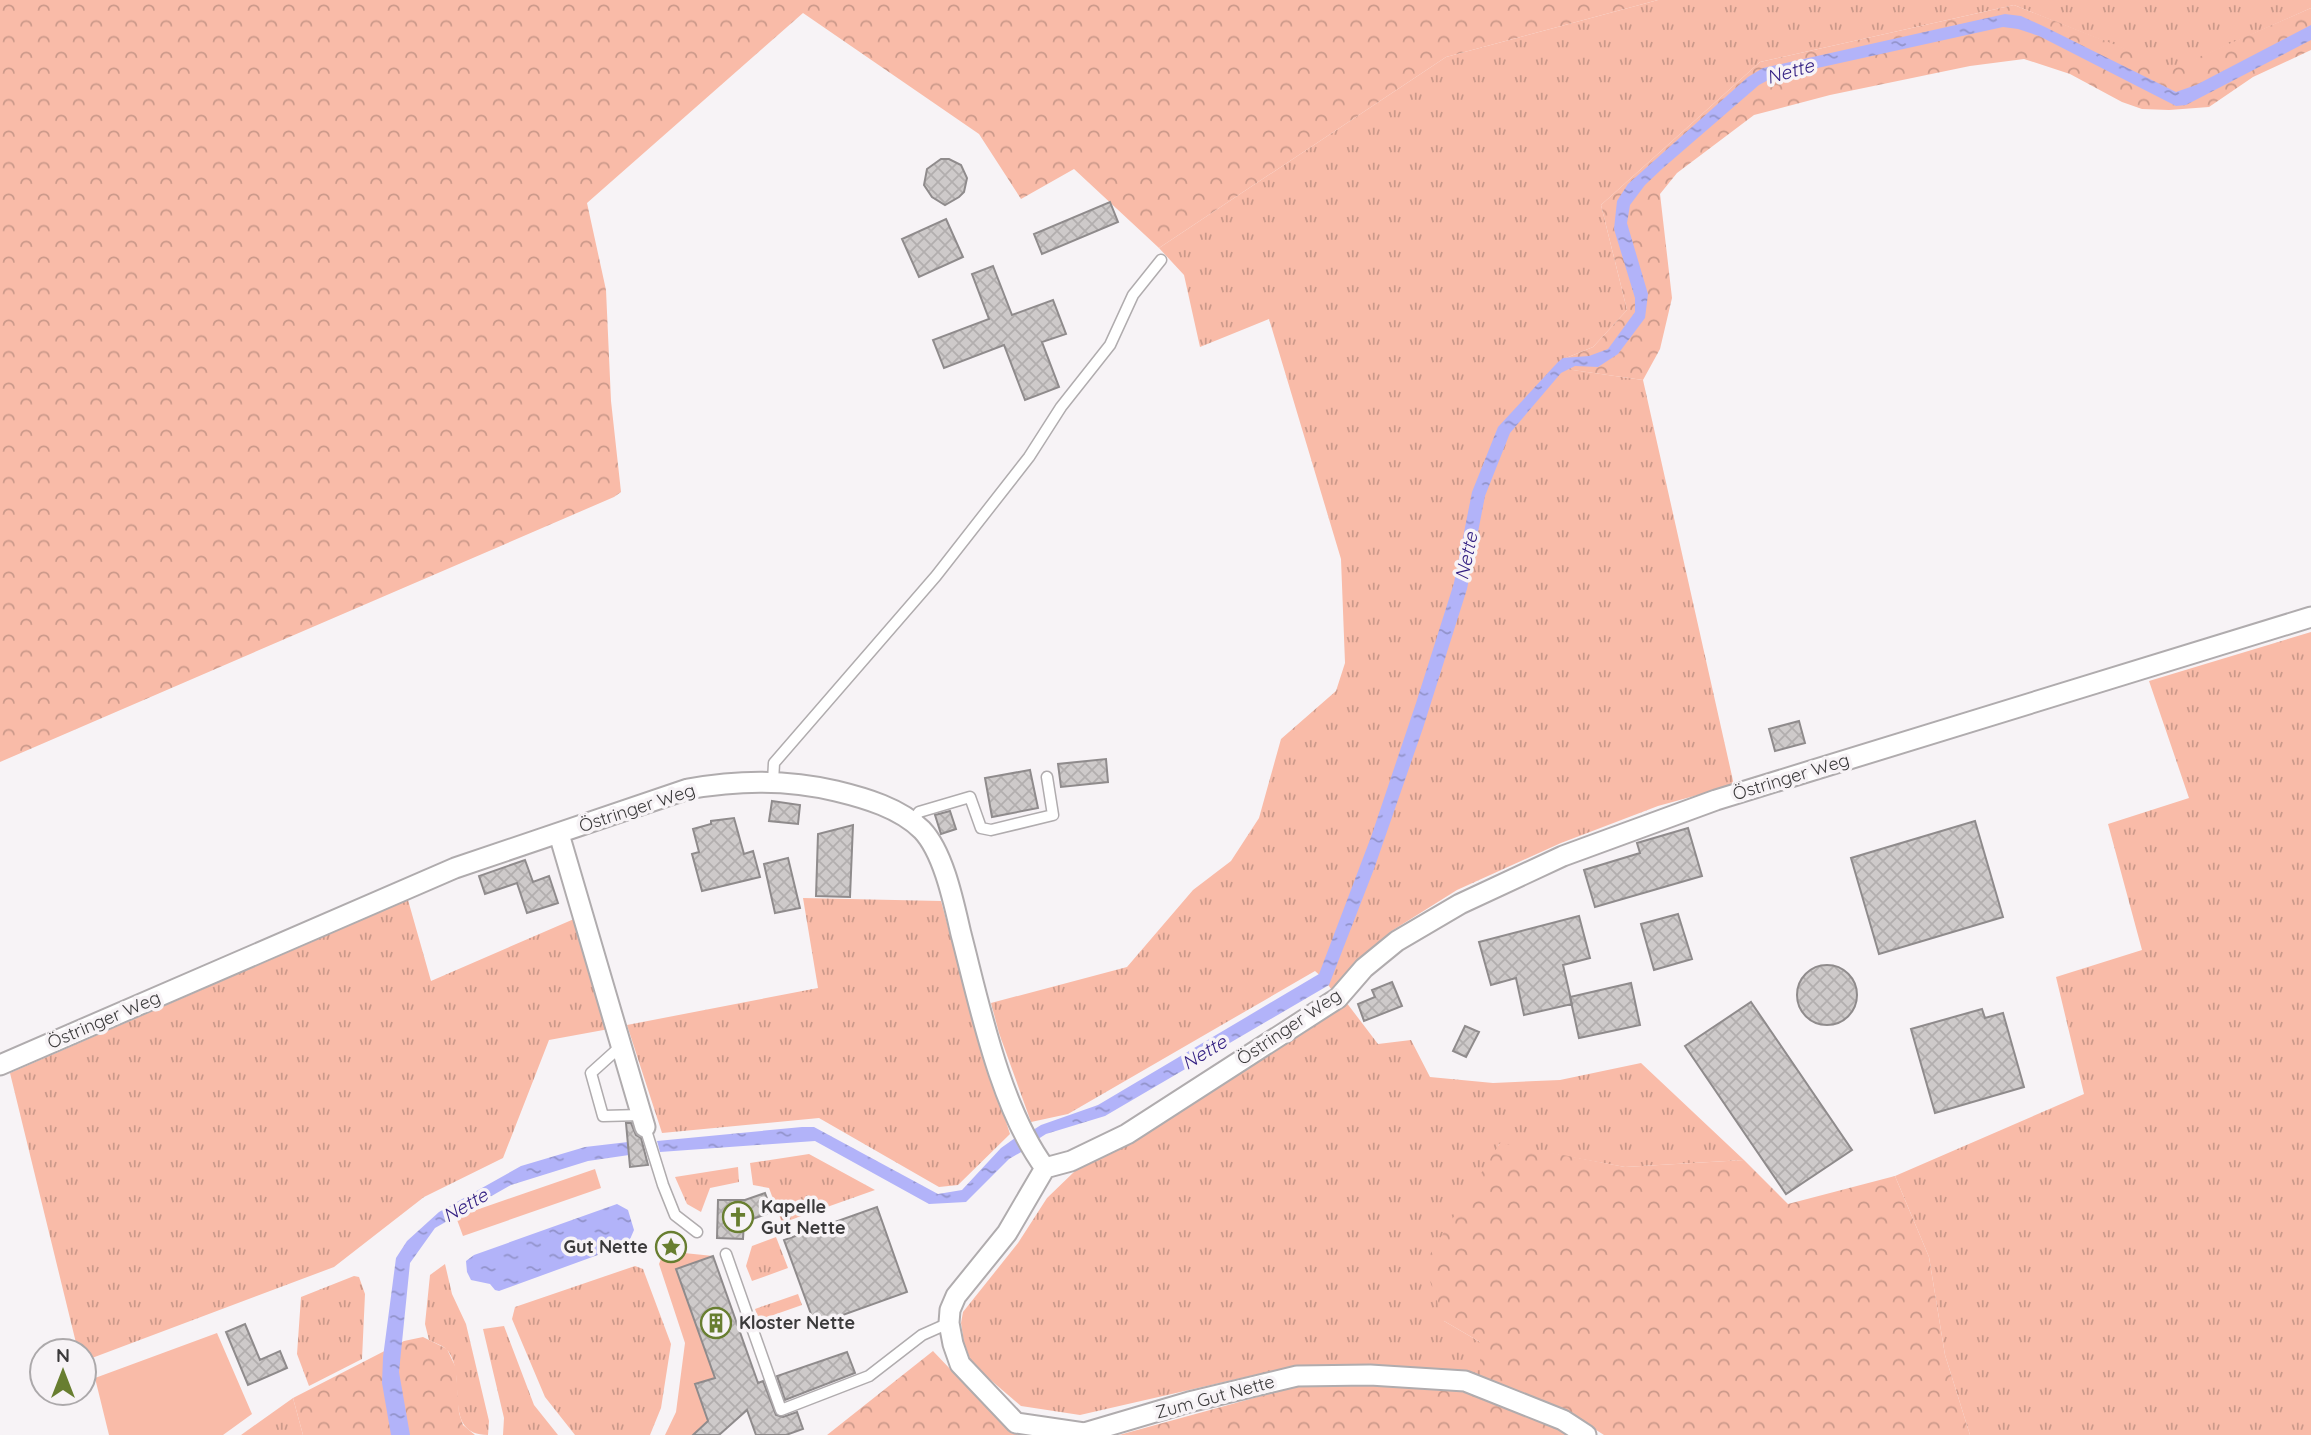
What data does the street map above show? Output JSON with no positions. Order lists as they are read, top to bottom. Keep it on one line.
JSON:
{"streets":{"street":["Östringer Weg","Zum Gut Nette"]},"water":["Nette"],"places":{"church":["Kapelle Gut Nette"],"place":["Gut Nette"],"building":["Kloster Nette"]},"north":"top"}
